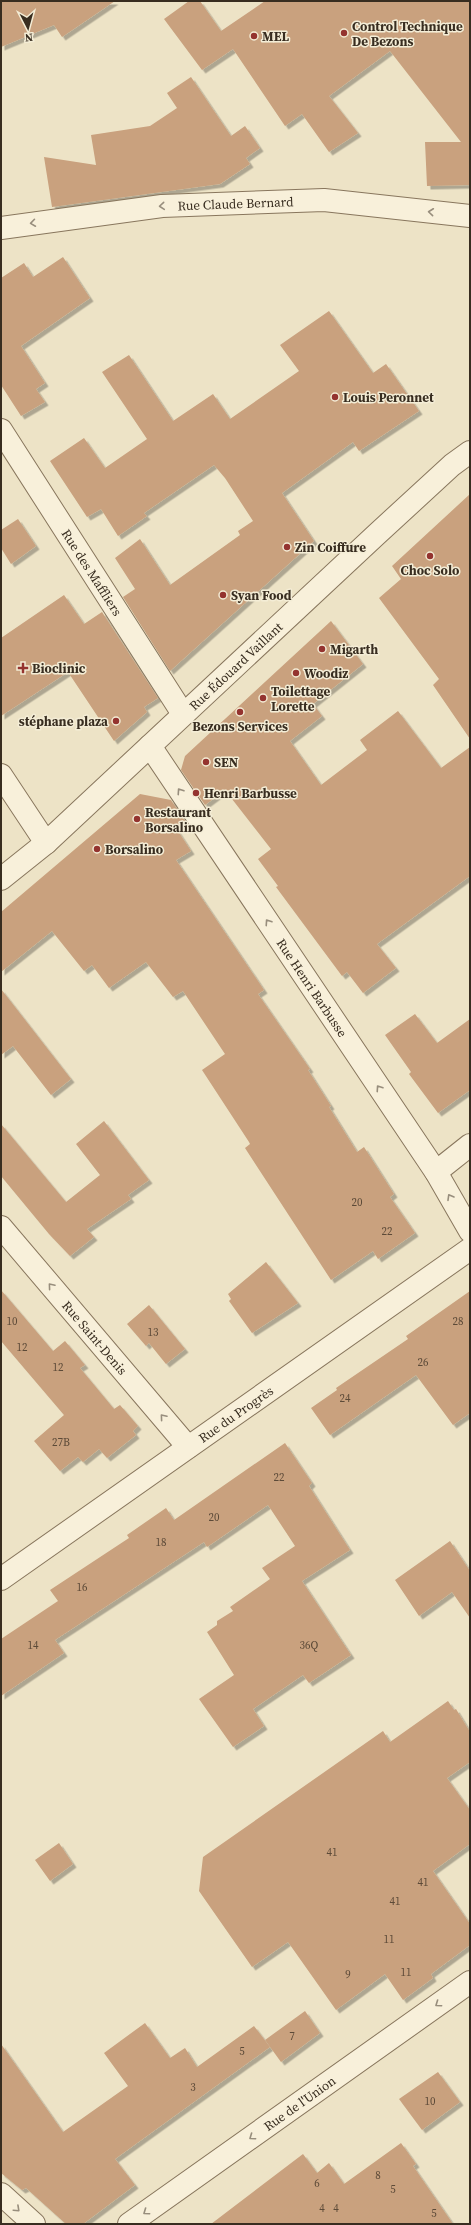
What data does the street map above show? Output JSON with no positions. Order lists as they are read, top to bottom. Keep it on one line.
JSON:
{"streets":{"street":["Rue Claude Bernard","Rue des Maffliers","Rue Édouard Vaillant","Rue Henri Barbusse","Rue Saint-Denis","Rue du Progrès","Rue de l'Union"]},"crossings":[["Rue des Maffliers","Rue Édouard Vaillant"],["Rue Édouard Vaillant","Rue Henri Barbusse"],["Rue Saint-Denis","Rue du Progrès"]],"one_way":["Rue Claude Bernard","Rue Henri Barbusse","Rue Saint-Denis","Rue de l'Union"],"places":{"other":["Control Technique De Bezons","MEL","Louis Peronnet","Zin Coiffure","Choc Solo","Syan Food","Migarth","Woodiz","Toilettage Lorette","Bezons Services","stéphane plaza","SEN","Henri Barbusse","Restaurant Borsalino","Borsalino"],"health":["Bioclinic"]},"house_numbers":["20","22","10","28","13","12","26","12","24","27B","22","20","18","16","14","36Q","41","41","41","11","11","9","7","5","3","10","8","6","5","4","4","5"],"north":"bottom"}
